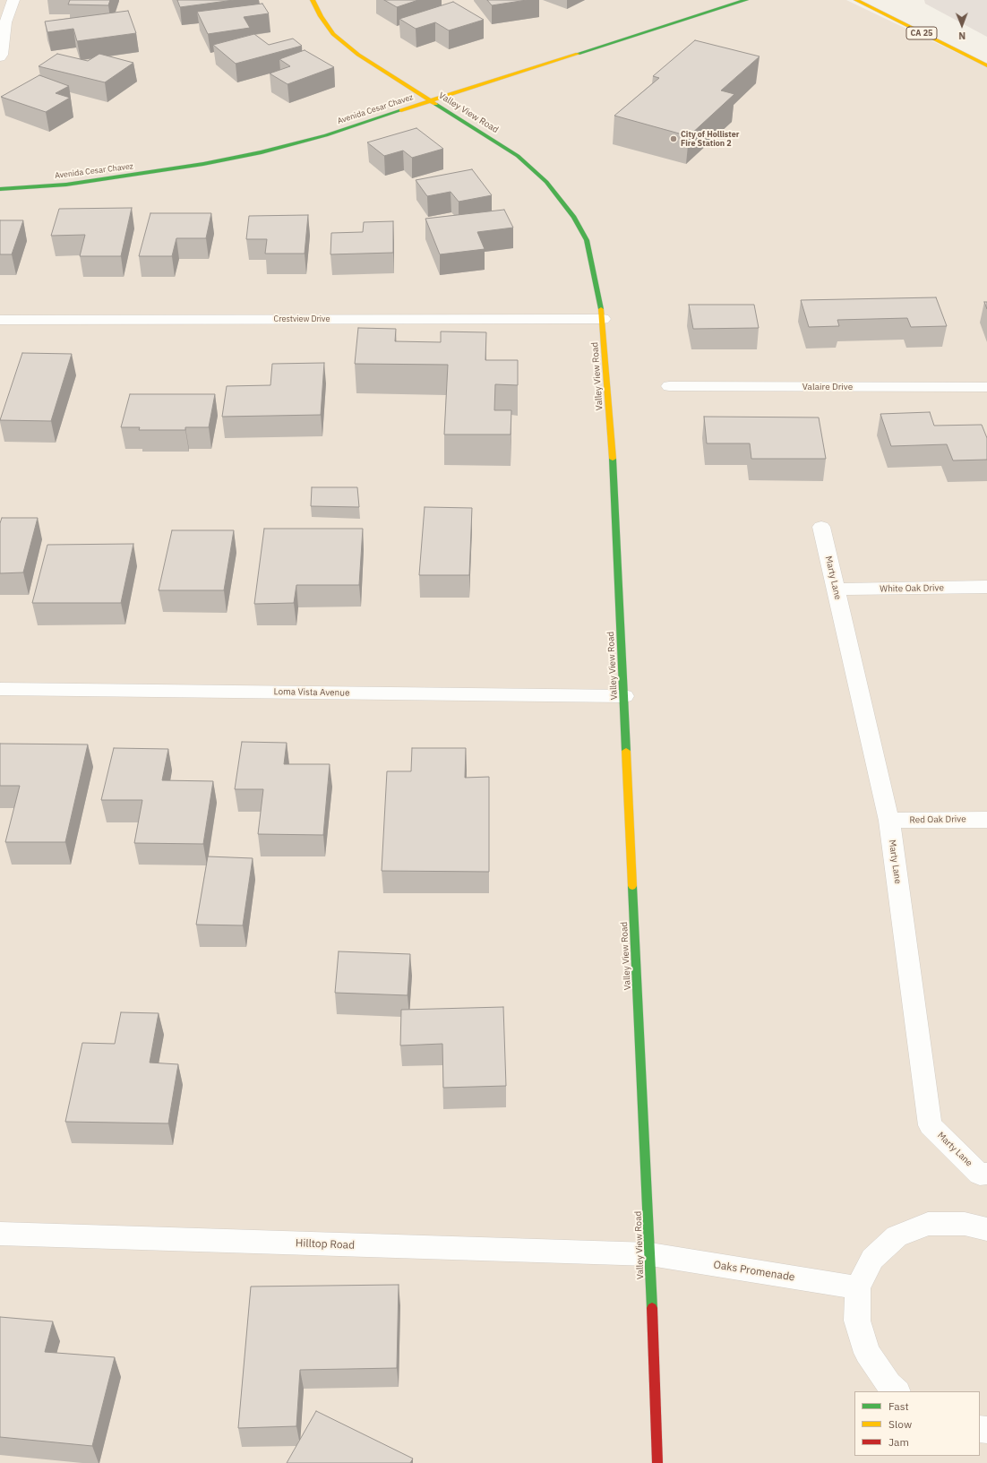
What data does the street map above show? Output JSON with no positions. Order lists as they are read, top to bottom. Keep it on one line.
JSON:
{"streets":{"street":["CA 25","Avenida Cesar Chavez","Valley View Road","Crestview Drive","Valaire Drive","Marty Lane","White Oak Drive","Loma Vista Avenue","Red Oak Drive","Hilltop Road","Oaks Promenade"]},"crossings":[["Avenida Cesar Chavez","Valley View Road"],["Valley View Road","Crestview Drive"],["Valley View Road","Loma Vista Avenue"],["Valley View Road","Hilltop Road"],["Valley View Road","Oaks Promenade"],["Marty Lane","White Oak Drive"],["Marty Lane","Red Oak Drive"],["Hilltop Road","Oaks Promenade"]],"places":["City of Hollister Fire Station 2"],"legend":["Fast","Slow","Jam"],"north":"bottom"}
